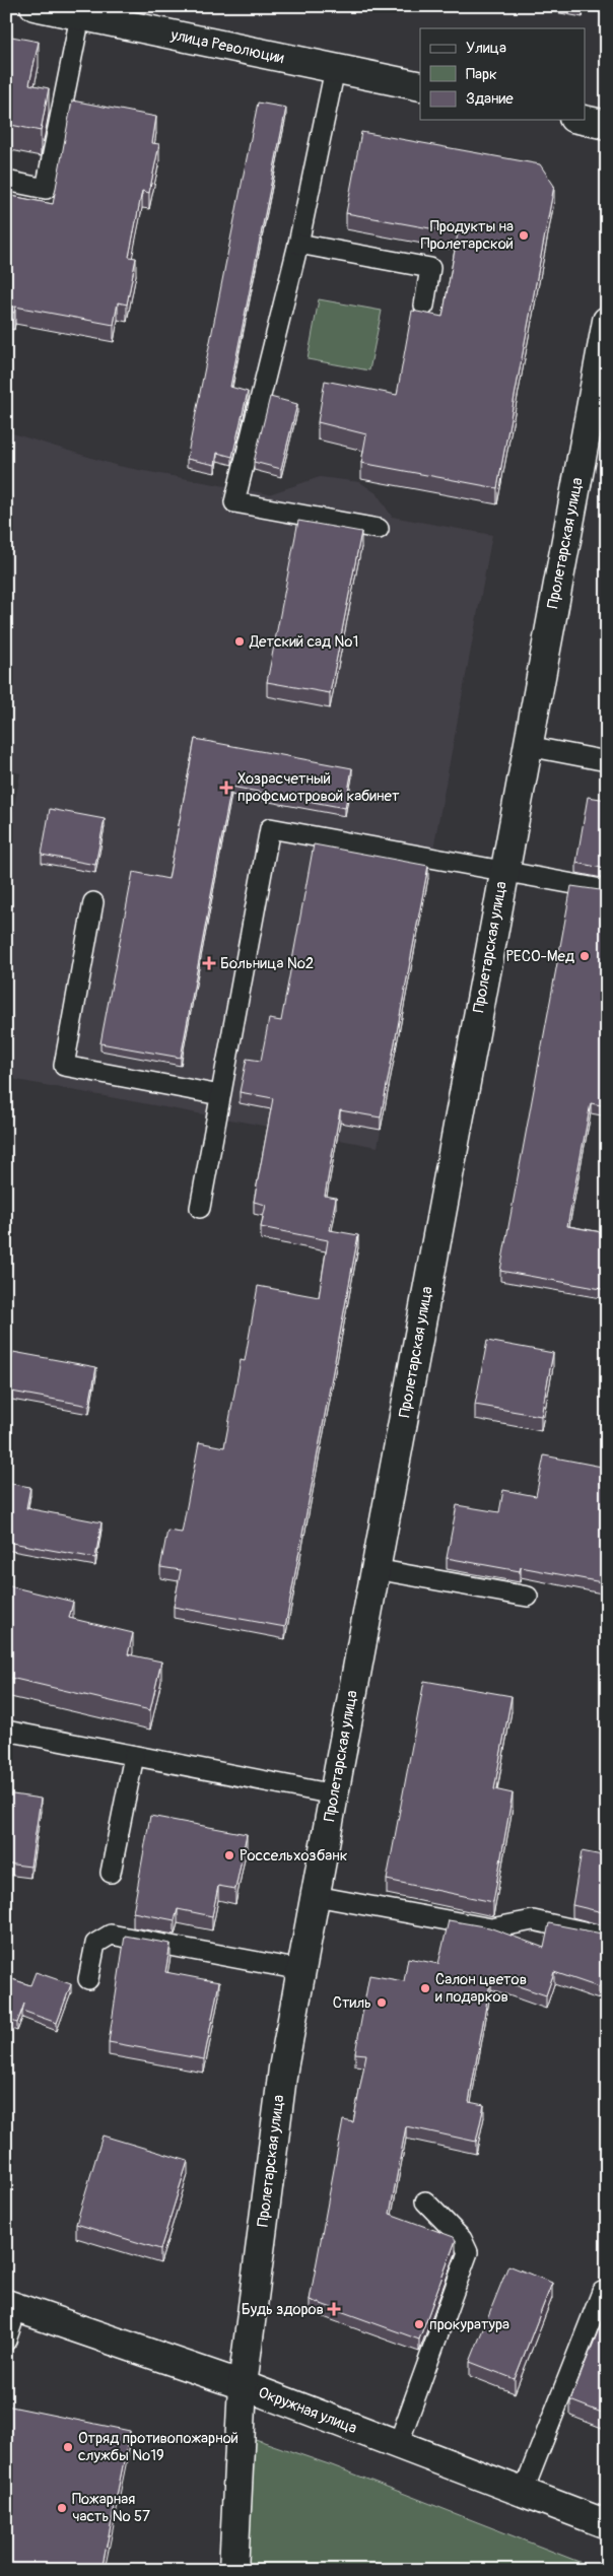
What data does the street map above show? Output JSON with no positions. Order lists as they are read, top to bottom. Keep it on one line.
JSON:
{"streets":{"main road":["улица Революции","Пролетарская улица","Окружная улица"]},"crossings":[["Пролетарская улица","Окружная улица"]],"places":{"other":["Продукты на Пролетарской","Детский сад №1","РЕСО-Мед","Россельхозбанк","Салон цветов и подарков","Стиль","прокуратура","Отряд противопожарной службы №19","Пожарная часть № 57"],"health":["Хозрасчетный профсмотровой кабинет","Больница №2","Будь здоров"]},"legend":["Улица","Парк","Здание"]}
